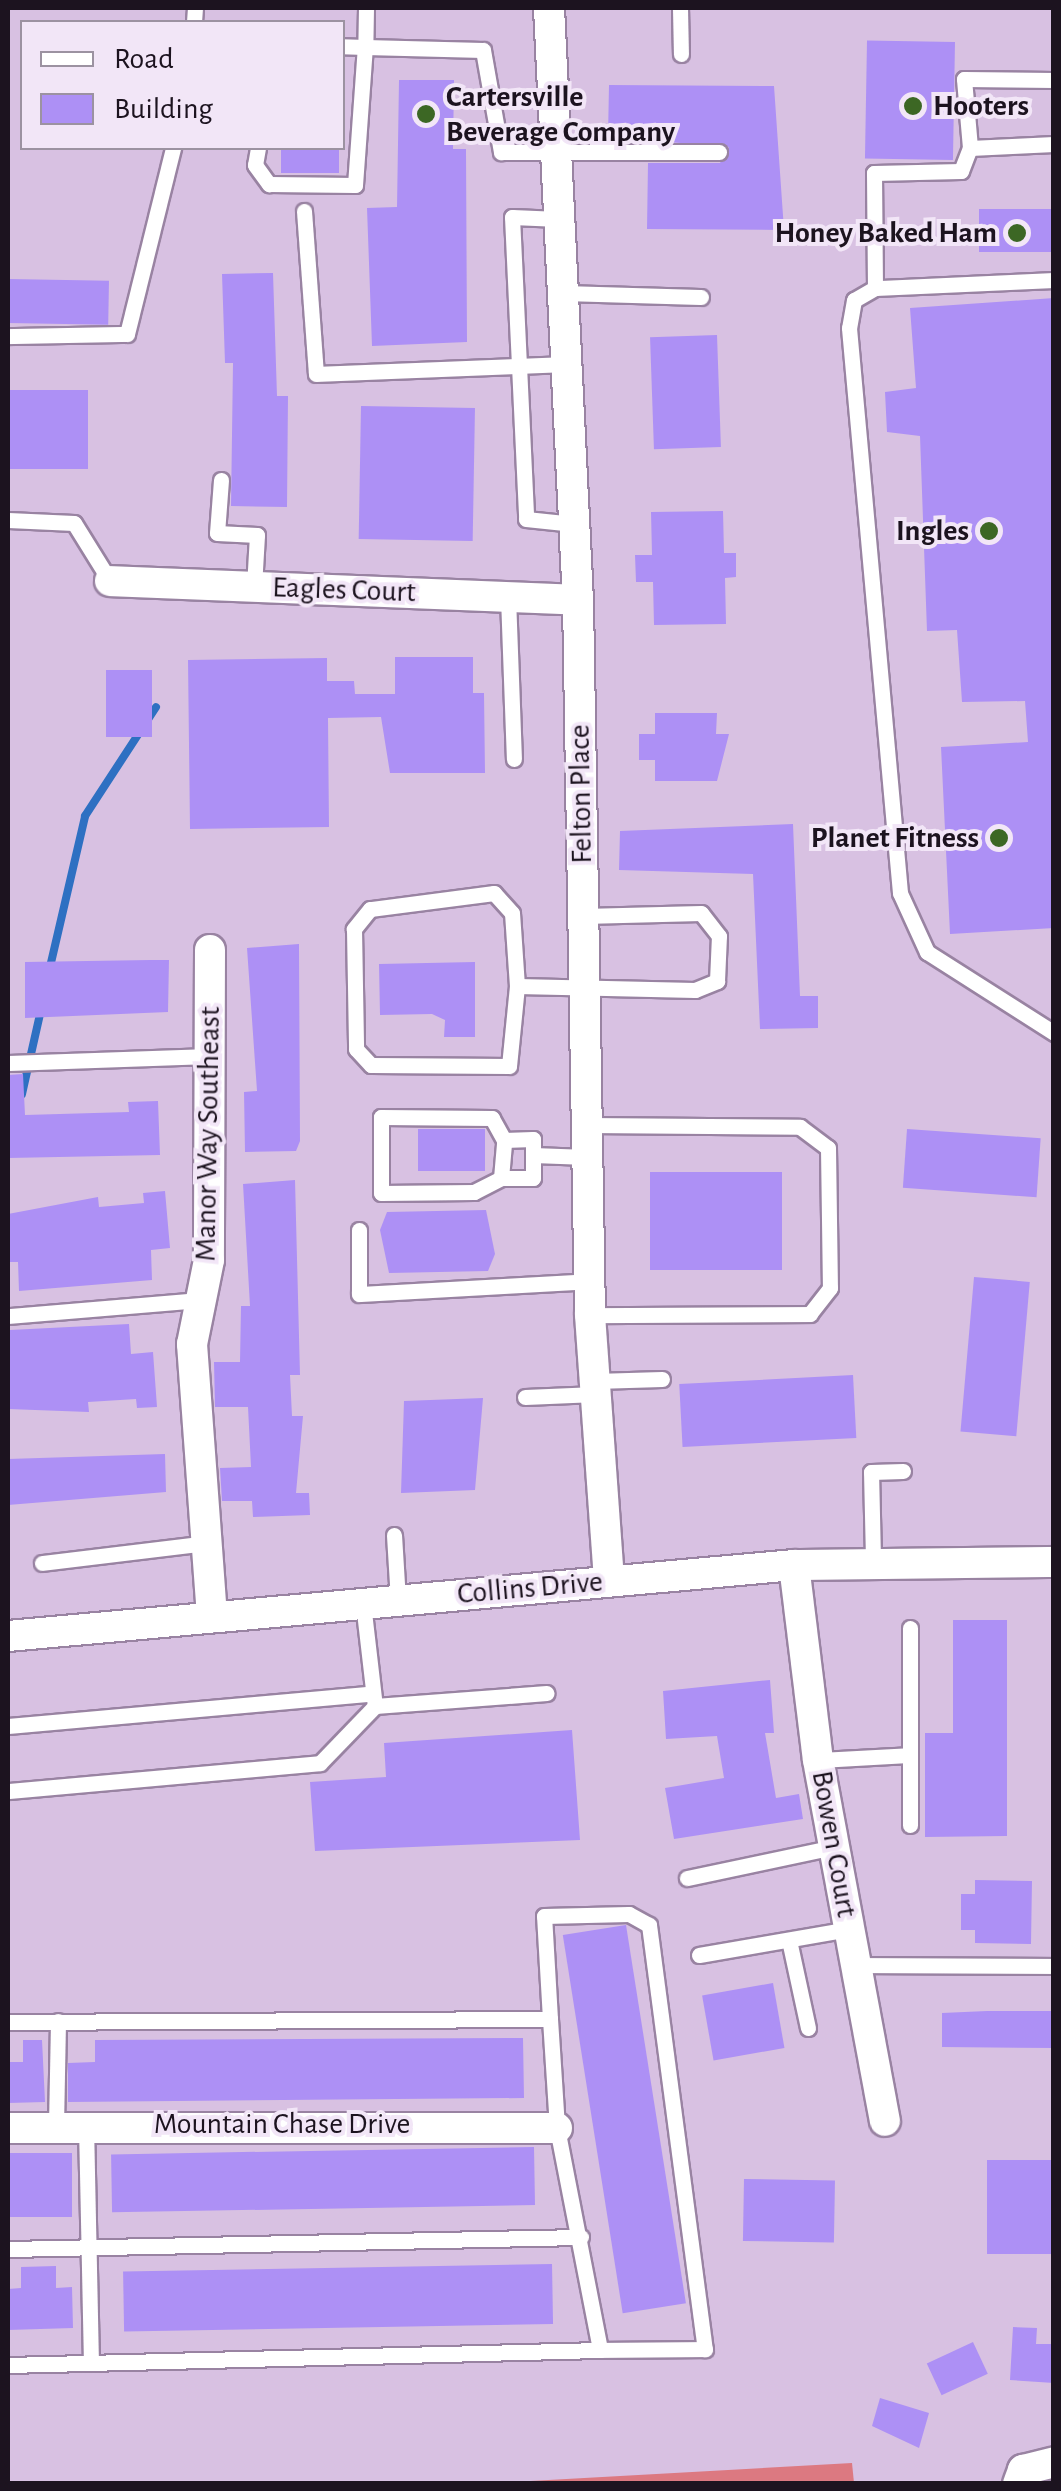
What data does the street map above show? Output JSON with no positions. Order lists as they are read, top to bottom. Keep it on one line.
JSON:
{"streets":{"street":["Eagles Court","Felton Place","Manor Way Southeast","Collins Drive","Bowen Court","Mountain Chase Drive"]},"crossings":[["Eagles Court","Felton Place"],["Felton Place","Collins Drive"],["Manor Way Southeast","Collins Drive"],["Collins Drive","Bowen Court"]],"places":["Hooters","Cartersville Beverage Company","Honey Baked Ham","Ingles","Planet Fitness"],"legend":["Road","Building"]}
